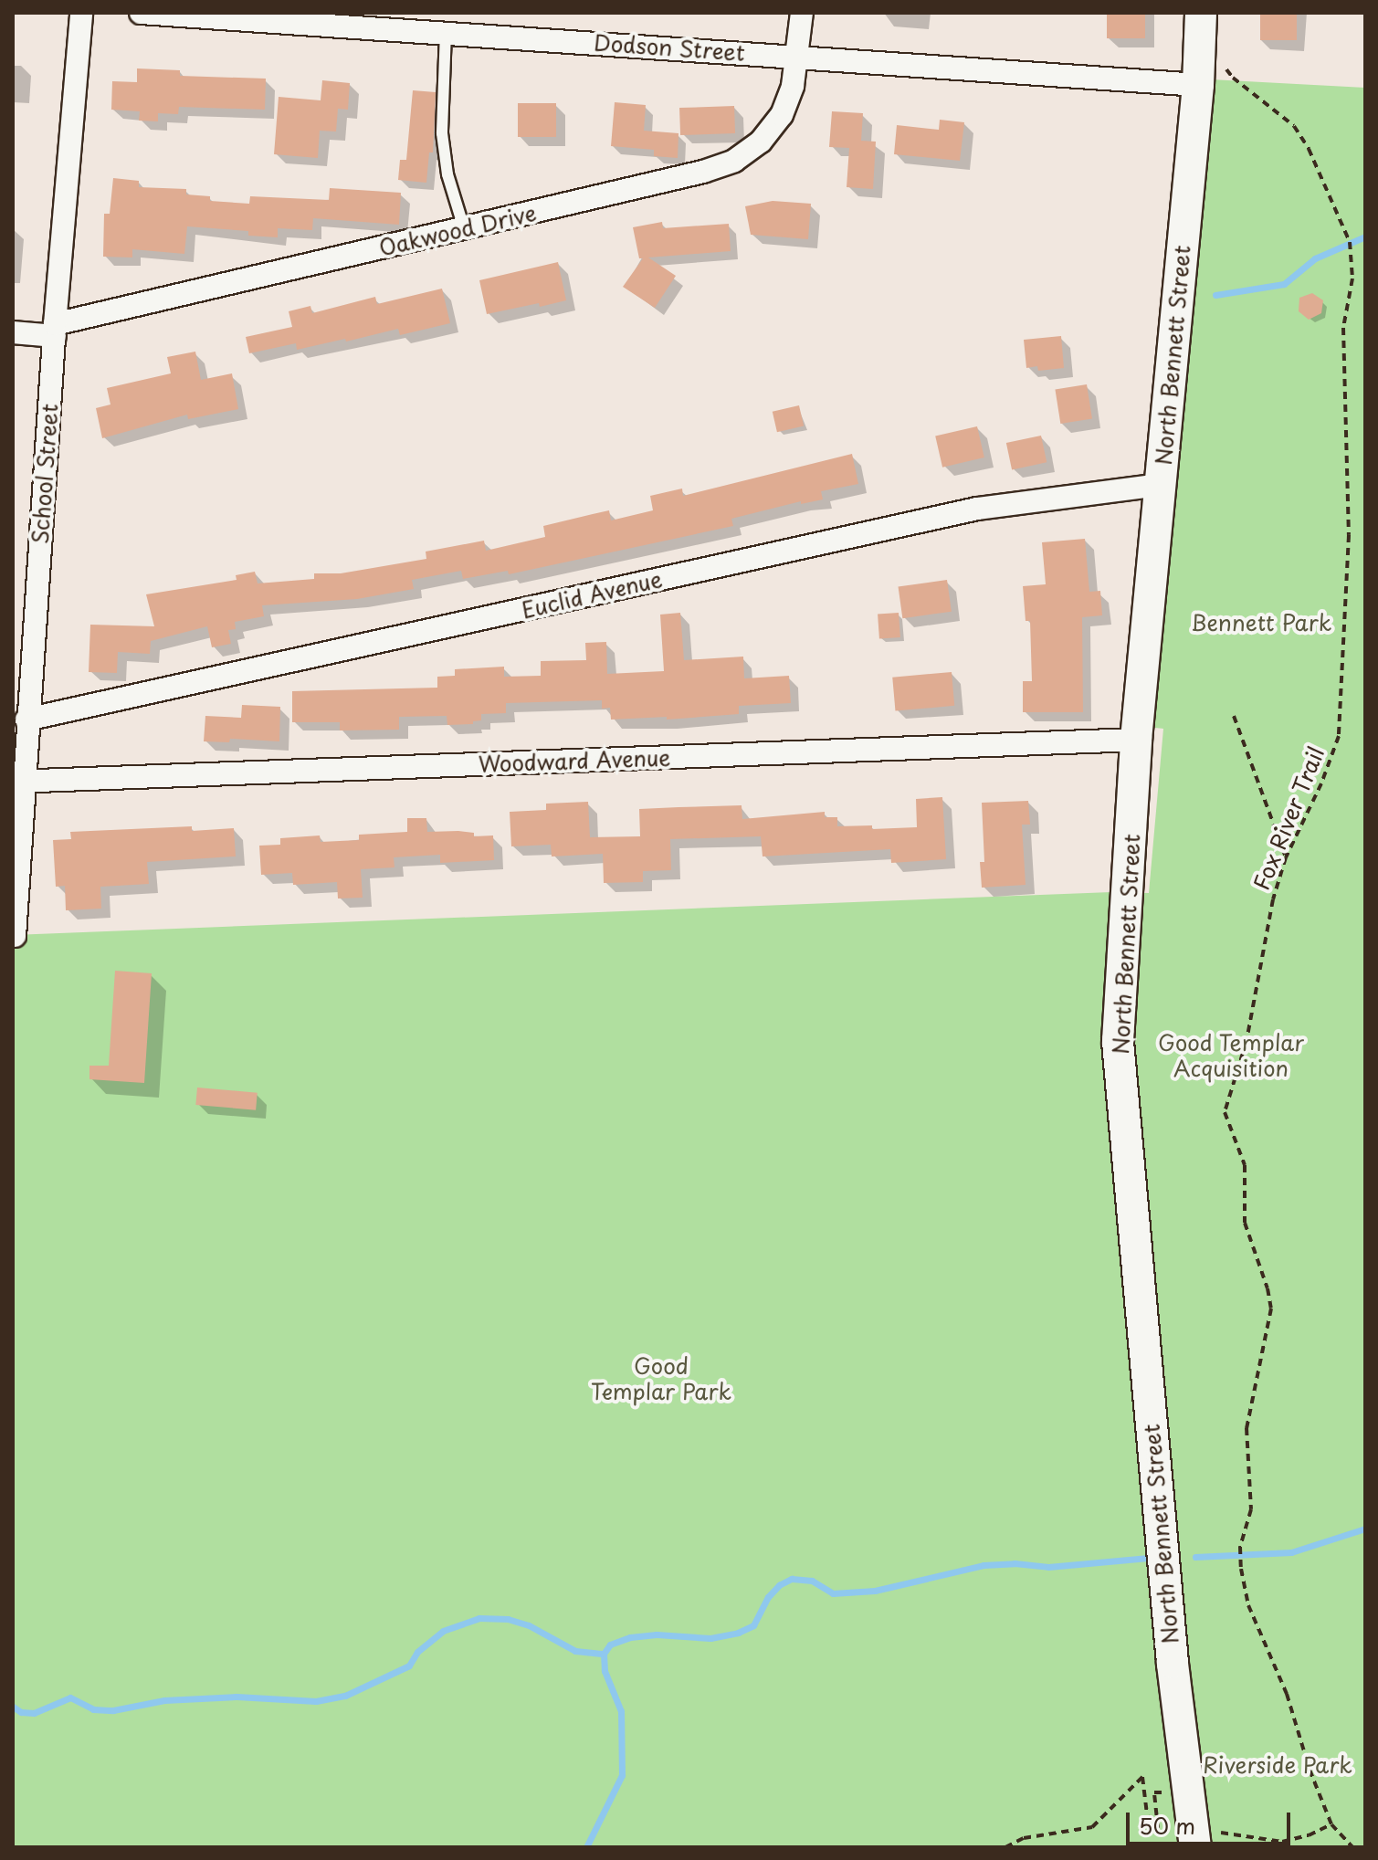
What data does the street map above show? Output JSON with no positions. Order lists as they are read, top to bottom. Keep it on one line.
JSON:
{"streets":{"main road":["North Bennett Street"],"street":["Dodson Street","Oakwood Drive","School Street","Euclid Avenue","Woodward Avenue"],"path":["Fox River Trail"]},"crossings":[["Dodson Street","Oakwood Drive"],["Dodson Street","North Bennett Street"],["Oakwood Drive","School Street"],["North Bennett Street","Euclid Avenue"],["North Bennett Street","Woodward Avenue"],["School Street","Euclid Avenue"],["School Street","Woodward Avenue"]],"parks":["Bennett Park","Good Templar Acquisition","Good Templar Park","Riverside Park"],"scale_bar":"50 m"}
